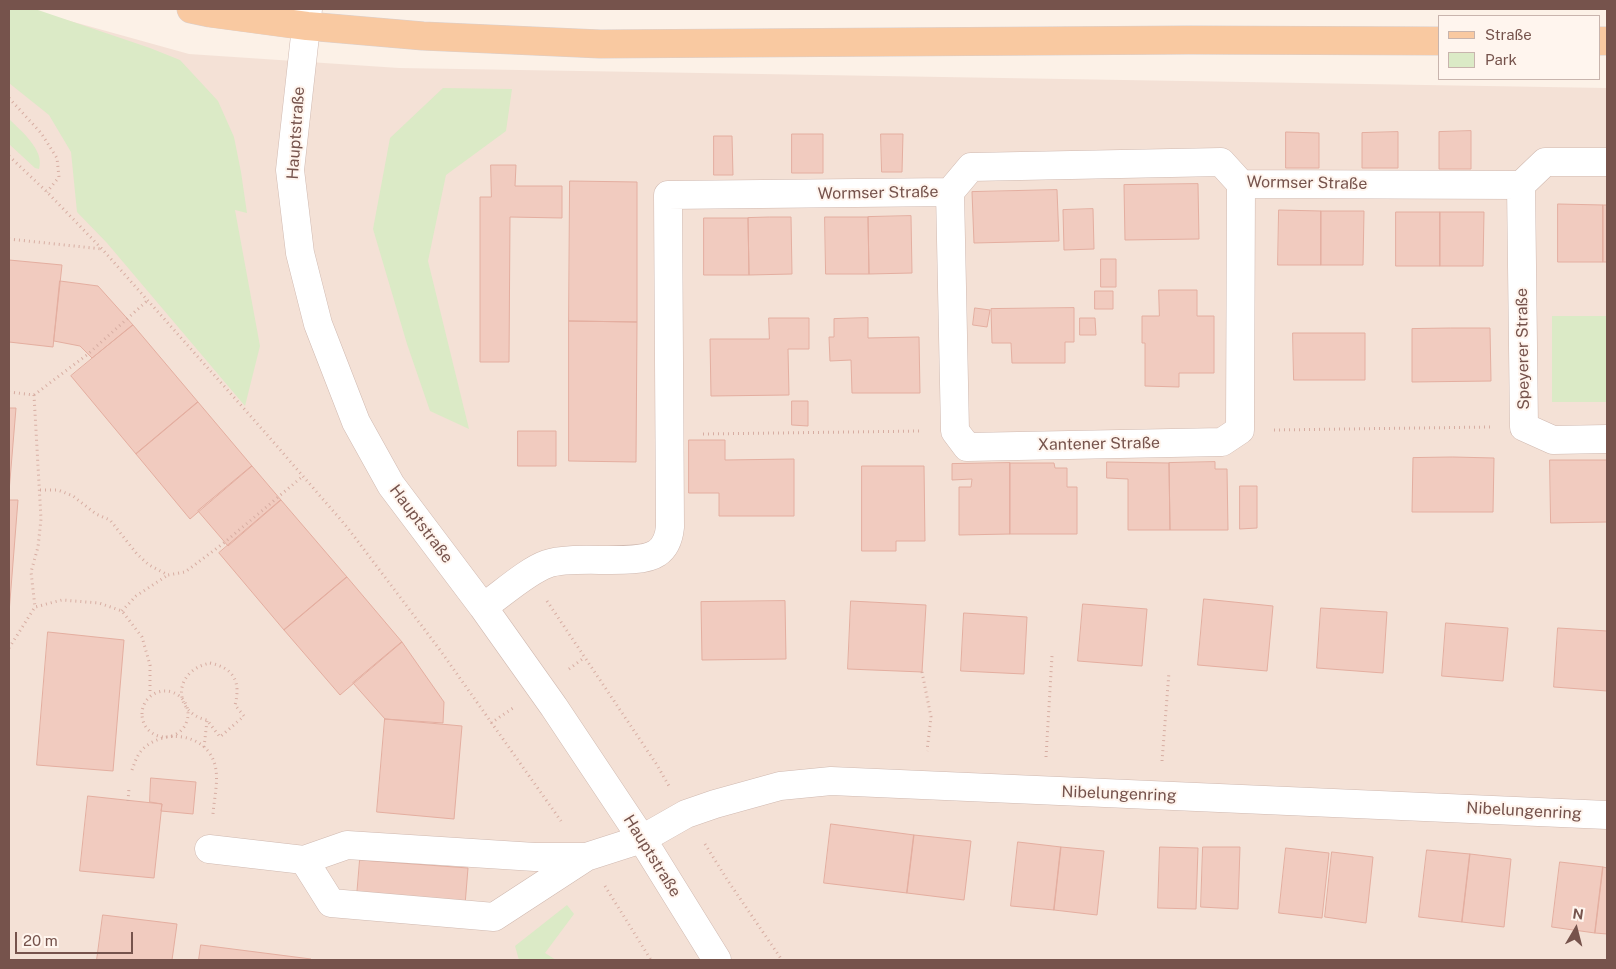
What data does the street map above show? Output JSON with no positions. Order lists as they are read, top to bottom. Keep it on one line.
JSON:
{"streets":{"street":["Hauptstraße","Wormser Straße","Speyerer Straße","Xantener Straße","Nibelungenring"]},"crossings":[["Hauptstraße","Wormser Straße"],["Hauptstraße","Nibelungenring"],["Wormser Straße","Speyerer Straße"]],"legend":["Straße","Park"],"scale_bar":"20 m","north":"top"}
